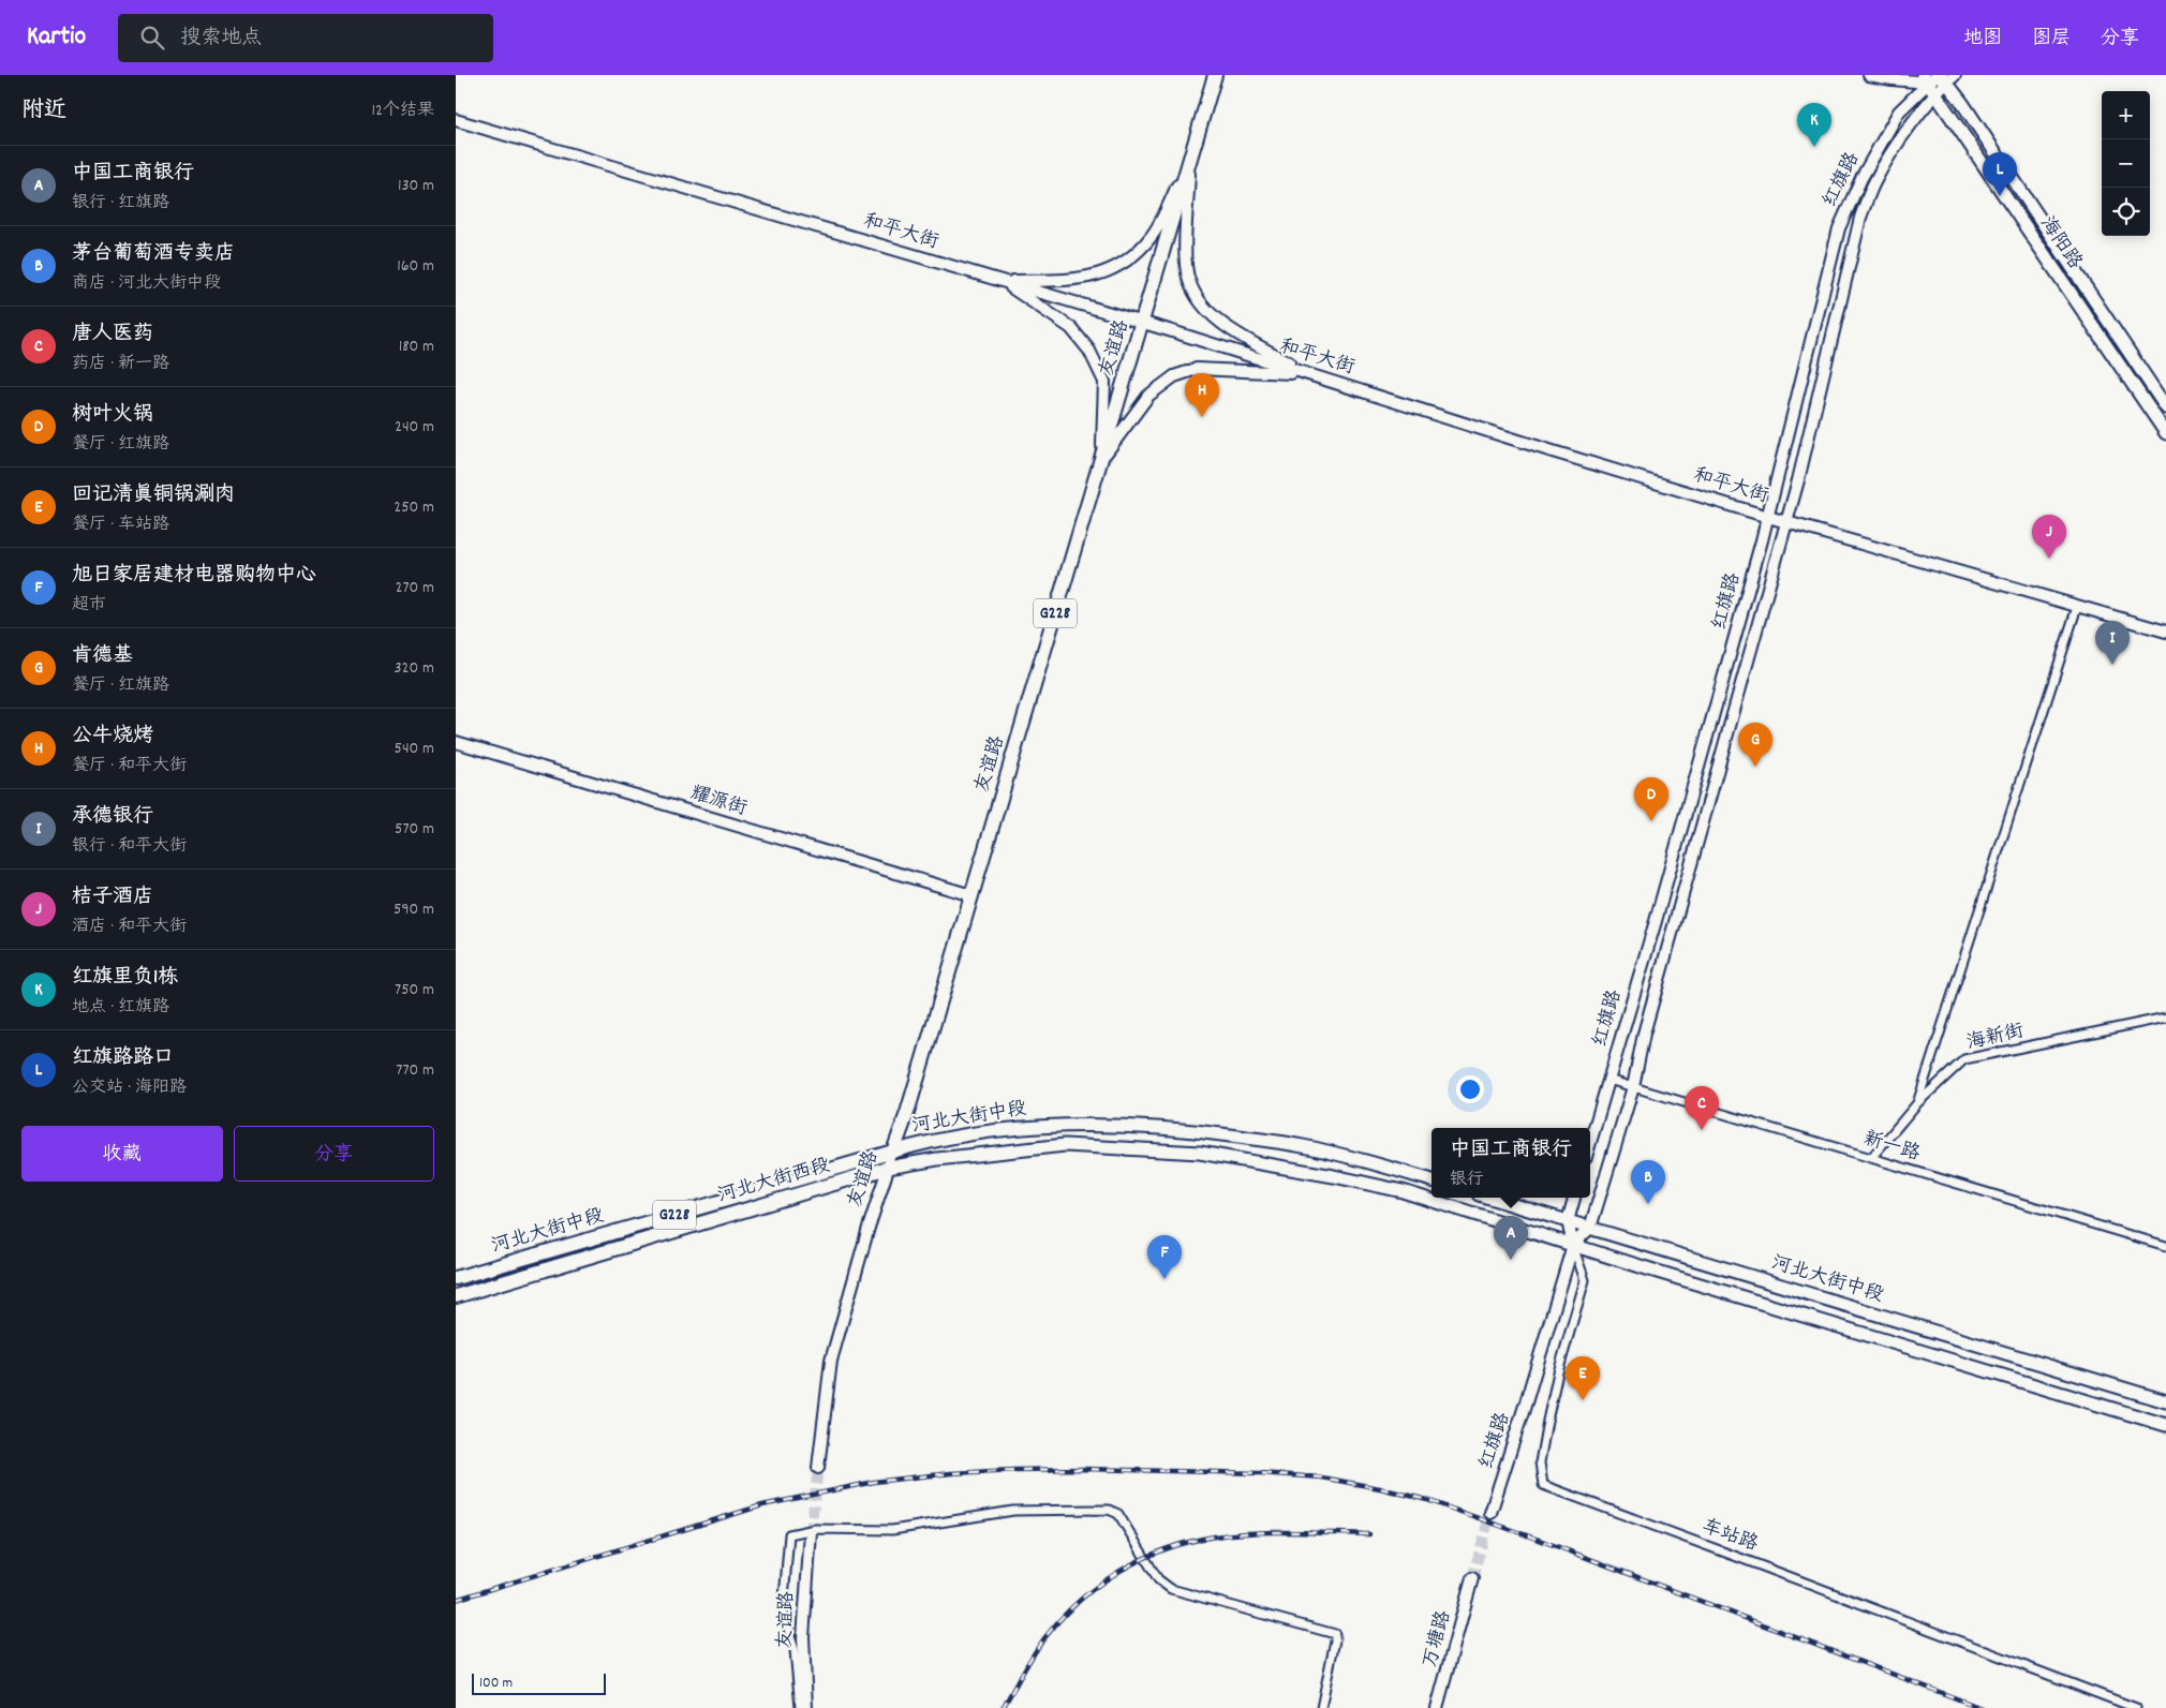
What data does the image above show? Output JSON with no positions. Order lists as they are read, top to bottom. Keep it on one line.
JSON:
{"streets":{"highway":["友谊路","G228","河北大街中段","河北大街西段"],"main road":["红旗路","和平大街","海阳路","耀源街","万塘路"],"street":["海新街","新一路","车站路"]},"crossings":[["红旗路","和平大街"],["红旗路","海阳路"],["红旗路","河北大街中段"],["红旗路","新一路"],["红旗路","车站路"],["和平大街","友谊路"],["友谊路","耀源街"],["友谊路","河北大街中段"],["友谊路","河北大街西段"],["海新街","新一路"]],"scale_bar":"100 m","page":{"header":"Kartio","search":"搜索地点","nav":["地图","图层","分享"],"heading":["附近","12个结果"],"map_buttons":["+","−"],"pins":["K","L","H","J","I","G","D","C","B","A","F","E"],"list":[{"mark":"A","name":"中国工商银行","note":"银行 · 红旗路","value":"130 m"},{"mark":"B","name":"茅台葡萄酒专卖店","note":"商店 · 河北大街中段","value":"160 m"},{"mark":"C","name":"唐人医药","note":"药店 · 新一路","value":"180 m"},{"mark":"D","name":"树叶火锅","note":"餐厅 · 红旗路","value":"240 m"},{"mark":"E","name":"回记清真铜锅涮肉","note":"餐厅 · 车站路","value":"250 m"},{"mark":"F","name":"旭日家居建材电器购物中心","note":"超市","value":"270 m"},{"mark":"G","name":"肯德基","note":"餐厅 · 红旗路","value":"320 m"},{"mark":"H","name":"公牛烧烤","note":"餐厅 · 和平大街","value":"540 m"},{"mark":"I","name":"承德银行","note":"银行 · 和平大街","value":"570 m"},{"mark":"J","name":"桔子酒店","note":"酒店 · 和平大街","value":"590 m"},{"mark":"K","name":"红旗里负1栋","note":"地点 · 红旗路","value":"750 m"},{"mark":"L","name":"红旗路路口","note":"公交站 · 海阳路","value":"770 m"}],"buttons":["收藏","分享"],"popup":["中国工商银行","银行"],"scale":"100 m"}}
